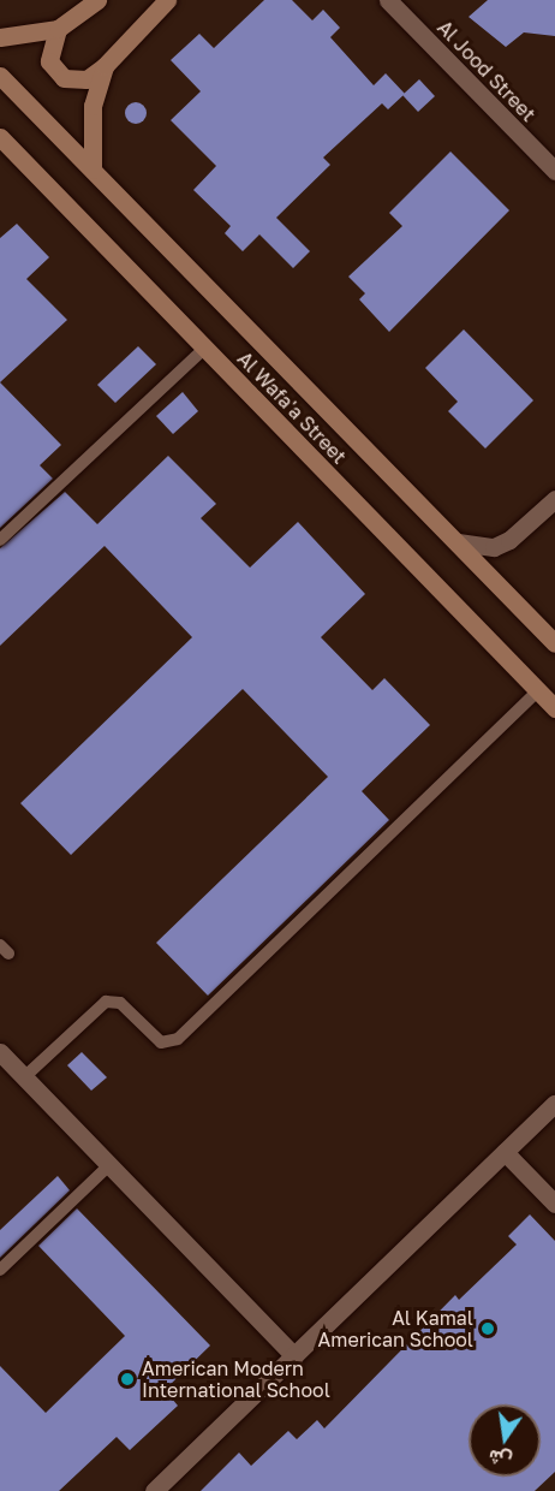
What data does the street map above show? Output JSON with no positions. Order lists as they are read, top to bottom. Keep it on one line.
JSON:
{"streets":{"street":["Al Jood Street","Al Wafa'a Street"]},"places":["Al Kamal American School","American Modern International School"],"north":"bottom"}
